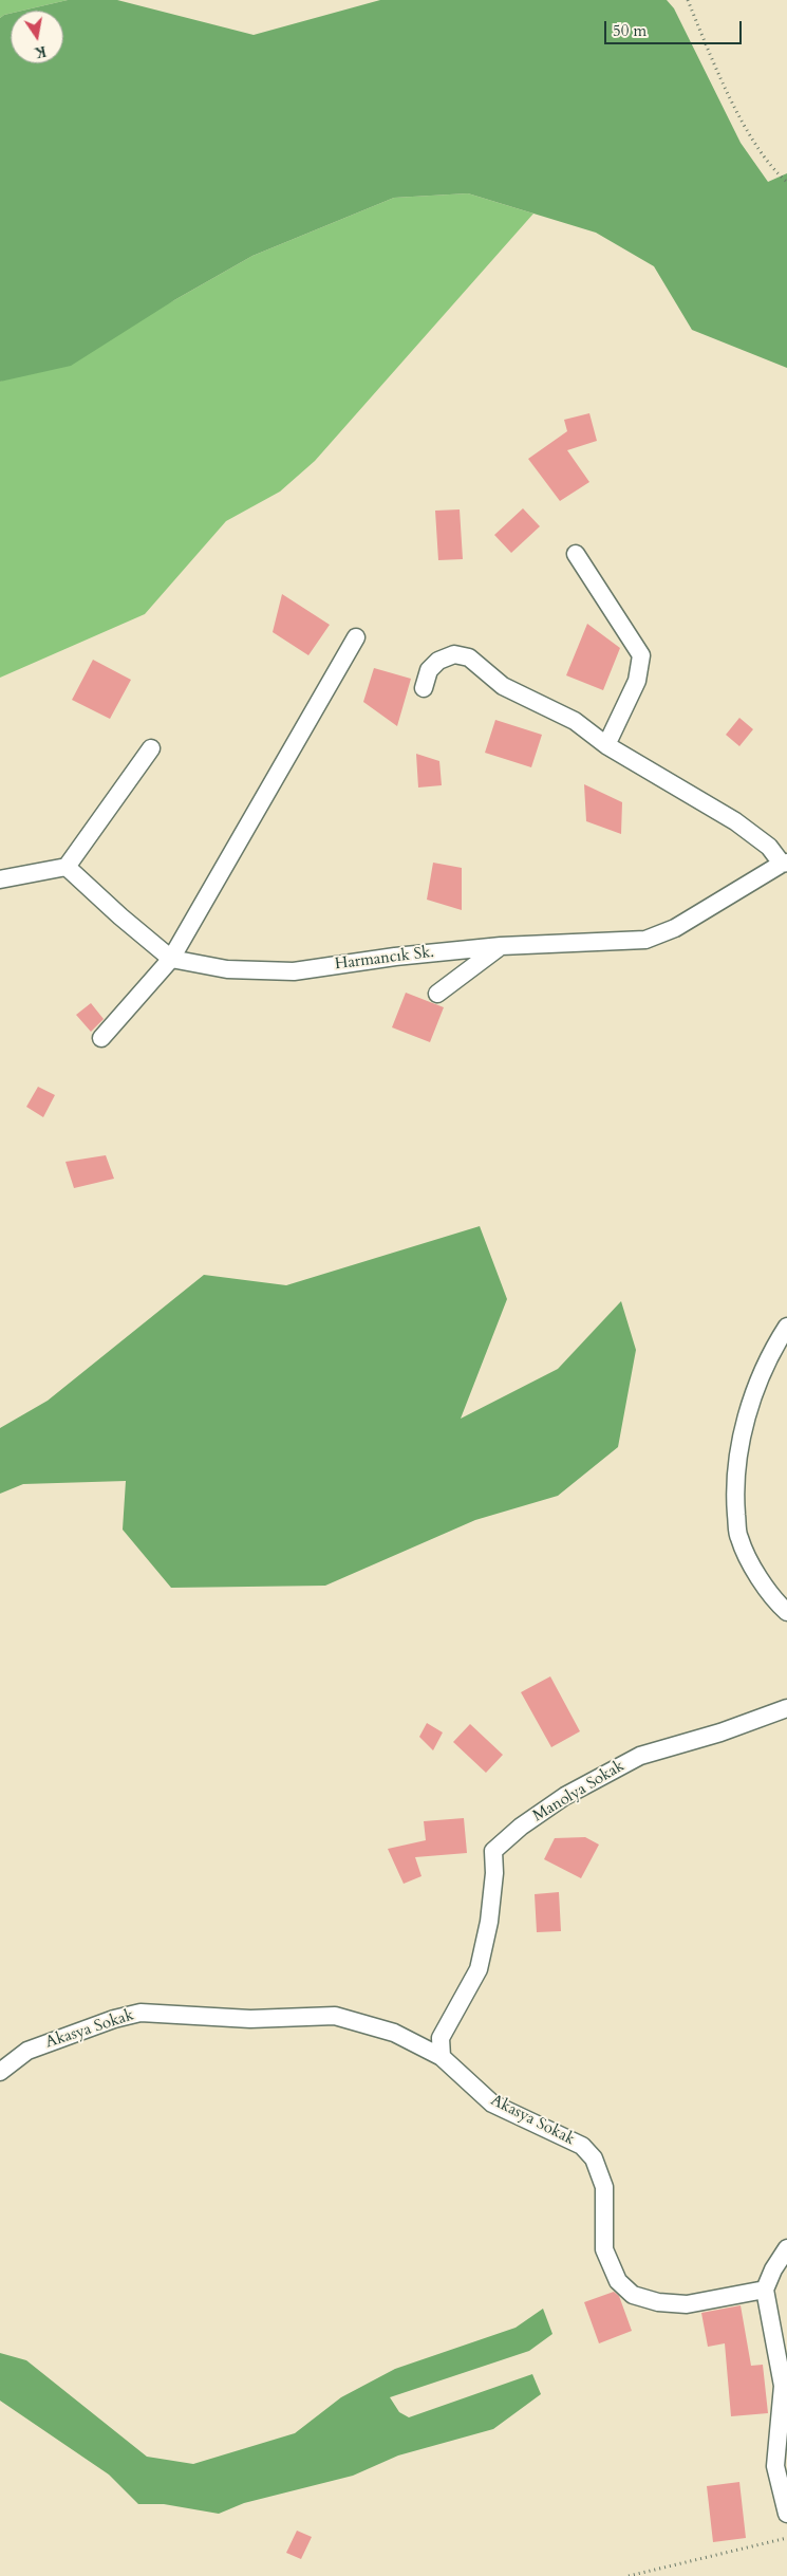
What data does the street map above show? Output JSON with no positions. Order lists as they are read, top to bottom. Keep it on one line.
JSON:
{"streets":{"street":["Harmancık Sk.","Manolya Sokak","Akasya Sokak"]},"crossings":[["Manolya Sokak","Akasya Sokak"]],"scale_bar":"50 m","north":"bottom"}
